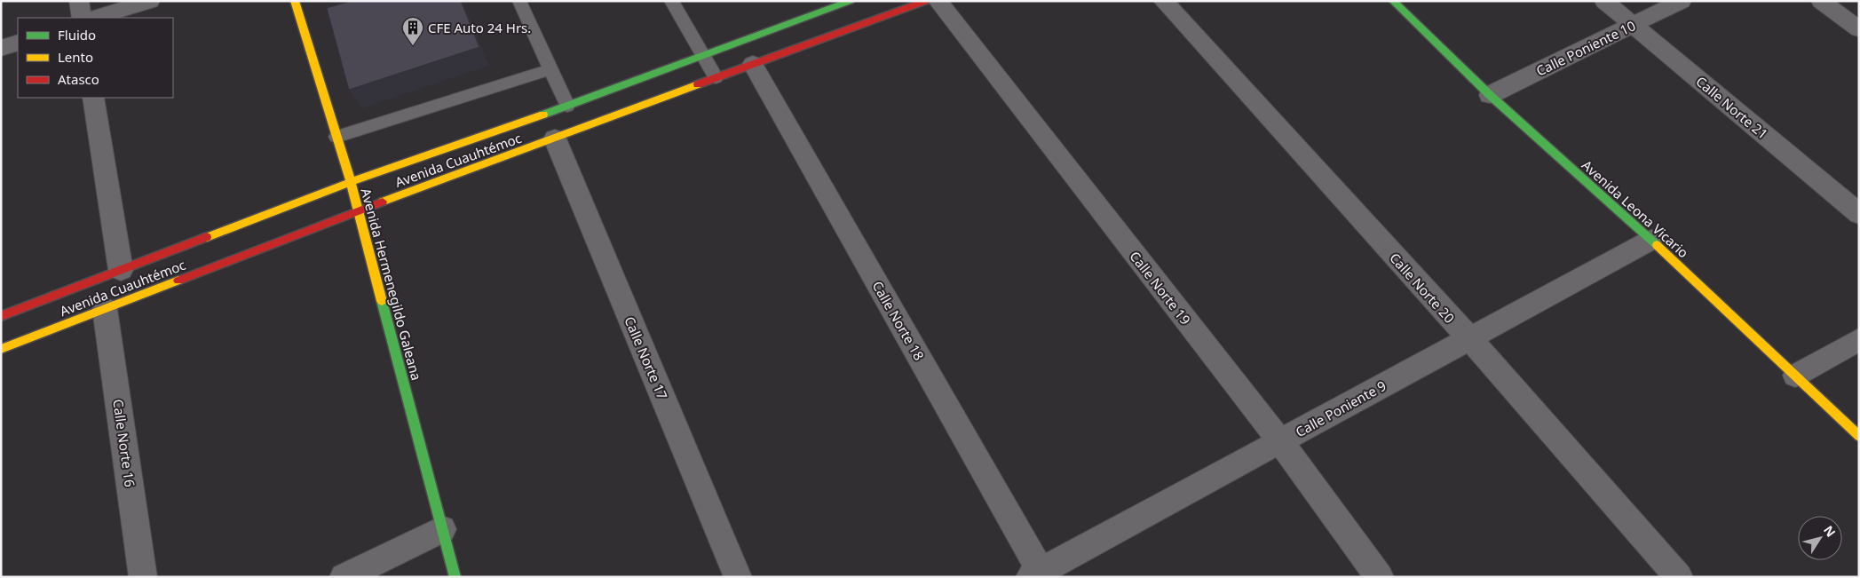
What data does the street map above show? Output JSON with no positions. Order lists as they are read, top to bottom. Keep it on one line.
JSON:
{"streets":{"main road":["Avenida Cuauhtémoc","Avenida Leona Vicario","Avenida Hermenegildo Galeana"],"street":["Calle Poniente 10","Calle Norte 21","Calle Norte 19","Calle Norte 20","Calle Norte 18","Calle Norte 17","Calle Poniente 9","Calle Norte 16"]},"crossings":[["Calle Poniente 10","Calle Norte 21"],["Calle Poniente 10","Avenida Leona Vicario"],["Avenida Cuauhtémoc","Avenida Hermenegildo Galeana"],["Avenida Cuauhtémoc","Calle Norte 18"],["Avenida Cuauhtémoc","Calle Norte 17"],["Avenida Cuauhtémoc","Calle Norte 16"],["Avenida Leona Vicario","Calle Poniente 9"],["Calle Norte 19","Calle Poniente 9"],["Calle Norte 20","Calle Poniente 9"],["Calle Norte 18","Calle Poniente 9"]],"places":{"building":["CFE Auto 24 Hrs."]},"legend":["Fluido","Lento","Atasco"],"north":"top right"}
